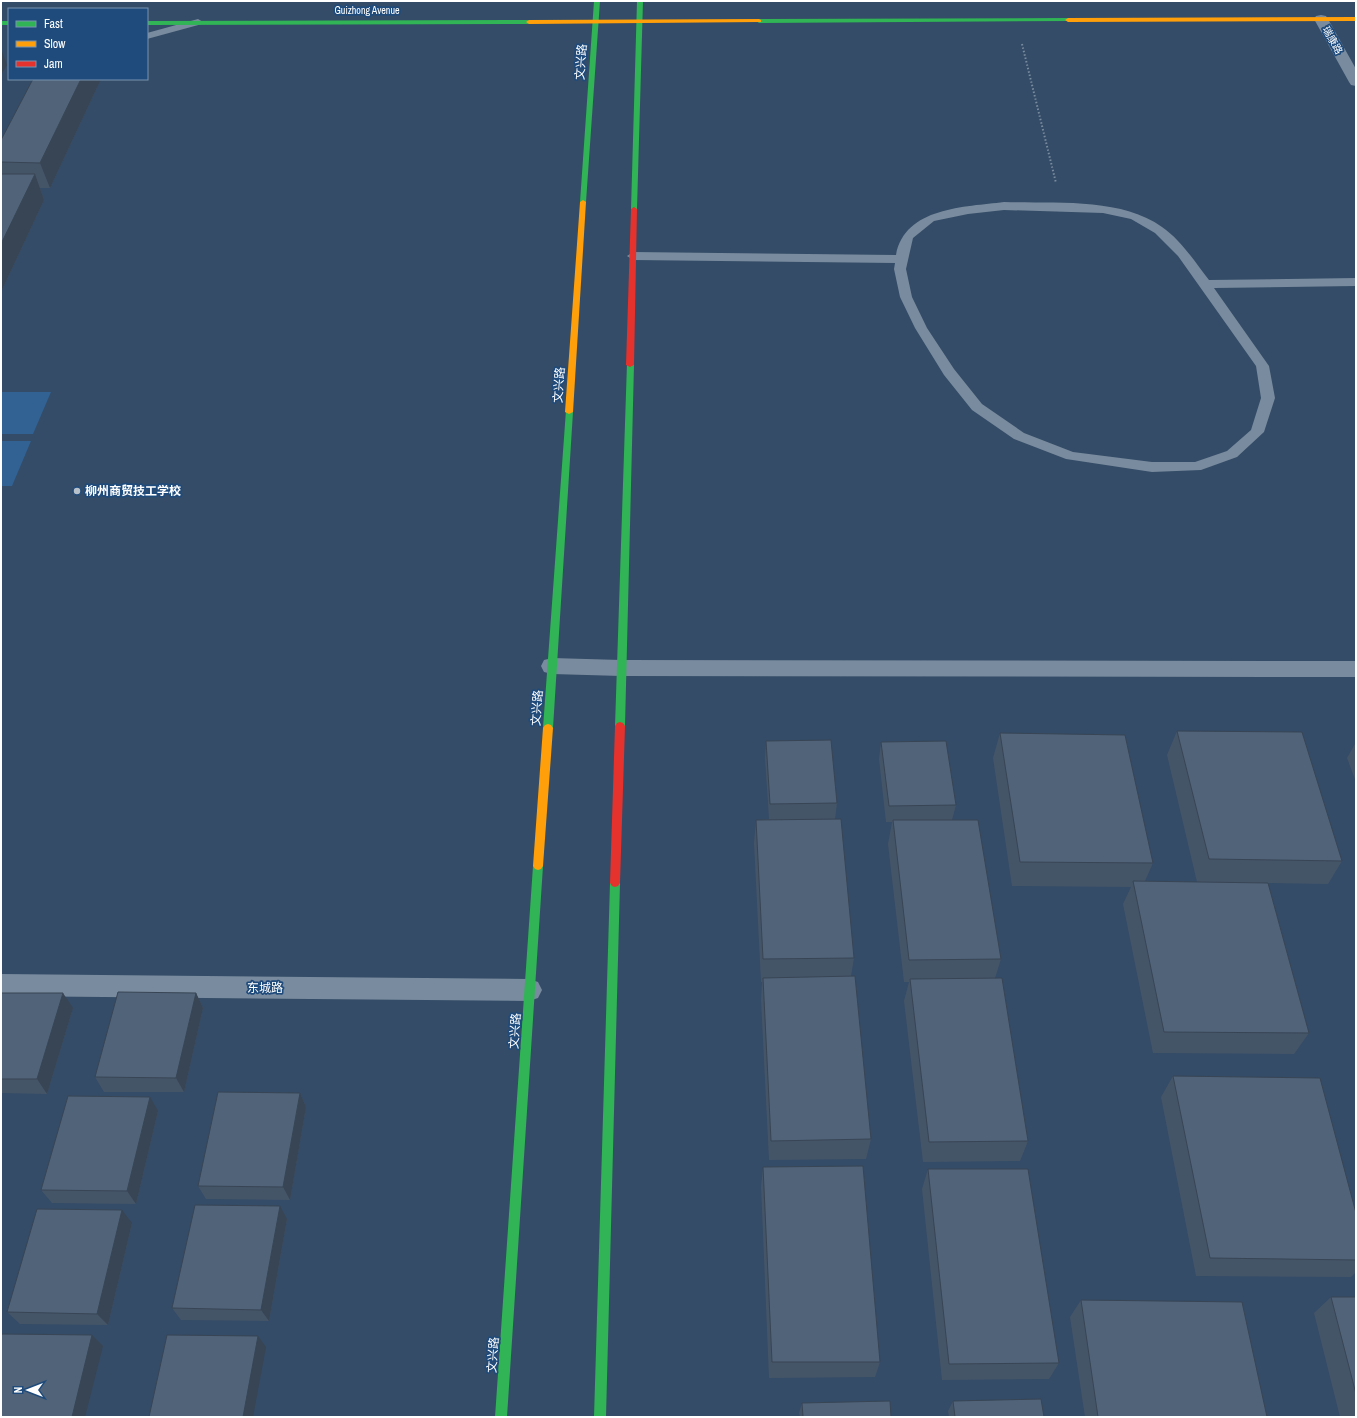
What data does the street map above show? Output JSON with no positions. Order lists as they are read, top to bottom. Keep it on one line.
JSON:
{"streets":{"main road":["Guizhong Avenue","文兴路"],"street":["瑞康路","东城路"]},"crossings":[["Guizhong Avenue","瑞康路"],["Guizhong Avenue","文兴路"],["文兴路","东城路"]],"places":["柳州商贸技工学校"],"legend":["Fast","Slow","Jam"],"north":"left"}
